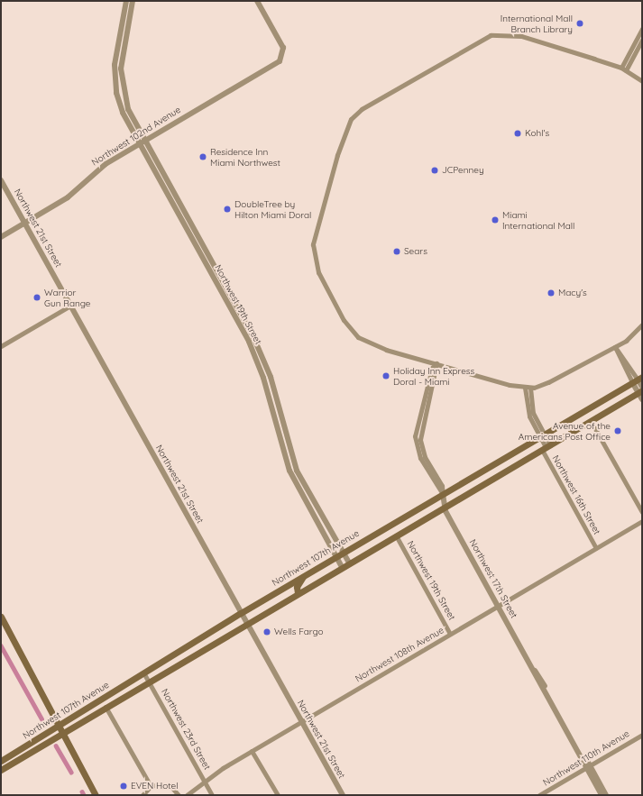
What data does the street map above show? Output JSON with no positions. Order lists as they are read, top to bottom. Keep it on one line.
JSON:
{"streets":{"main road":["Northwest 107th Avenue"],"street":["Northwest 102nd Avenue","Northwest 21st Street","Northwest 19th Street","Northwest 16th Street","Northwest 17th Street","Northwest 108th Avenue","Northwest 23rd Street","Northwest 110th Avenue"]},"crossings":[["Northwest 102nd Avenue","Northwest 21st Street"],["Northwest 102nd Avenue","Northwest 19th Street"],["Northwest 21st Street","Northwest 107th Avenue"],["Northwest 21st Street","Northwest 108th Avenue"],["Northwest 19th Street","Northwest 107th Avenue"],["Northwest 19th Street","Northwest 108th Avenue"],["Northwest 16th Street","Northwest 107th Avenue"],["Northwest 16th Street","Northwest 108th Avenue"],["Northwest 107th Avenue","Northwest 17th Street"],["Northwest 107th Avenue","Northwest 23rd Street"],["Northwest 17th Street","Northwest 108th Avenue"],["Northwest 17th Street","Northwest 110th Avenue"],["Northwest 108th Avenue","Northwest 23rd Street"]],"places":["International Mall Branch Library","Kohl's","Residence Inn Miami Northwest","JCPenney","DoubleTree by Hilton Miami Doral","Miami International Mall","Sears","Macy's","Warrior Gun Range","Holiday Inn Express Doral - Miami","Avenue of the Americans Post Office","Wells Fargo","EVEN Hotel"]}
